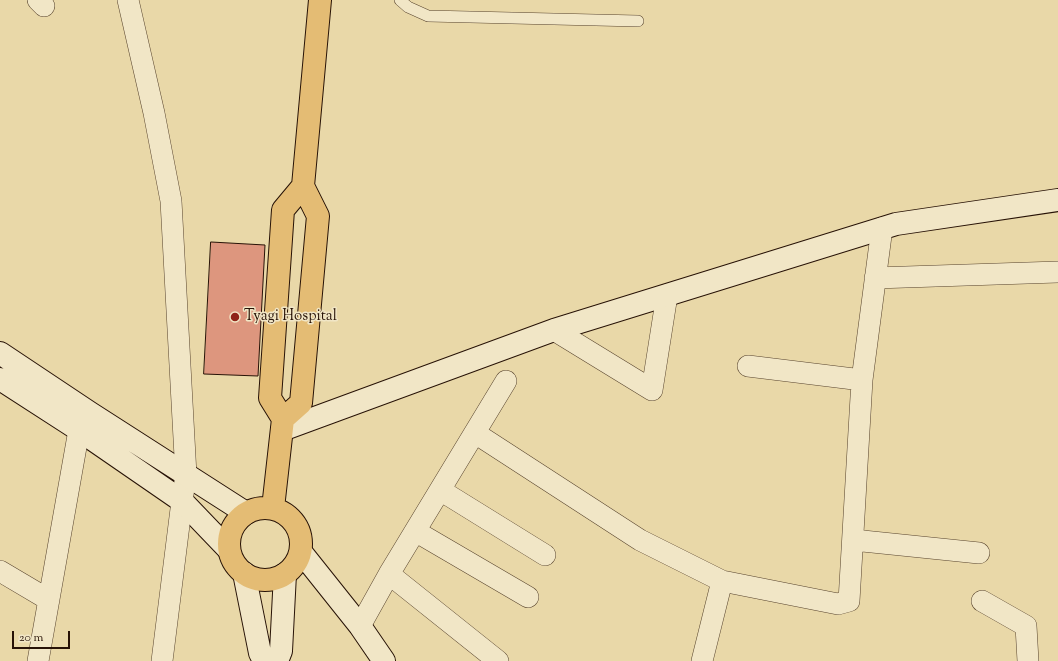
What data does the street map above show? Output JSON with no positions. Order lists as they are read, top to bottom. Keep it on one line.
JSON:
{"places":["Tyagi Hospital"],"scale_bar":"20 m"}
